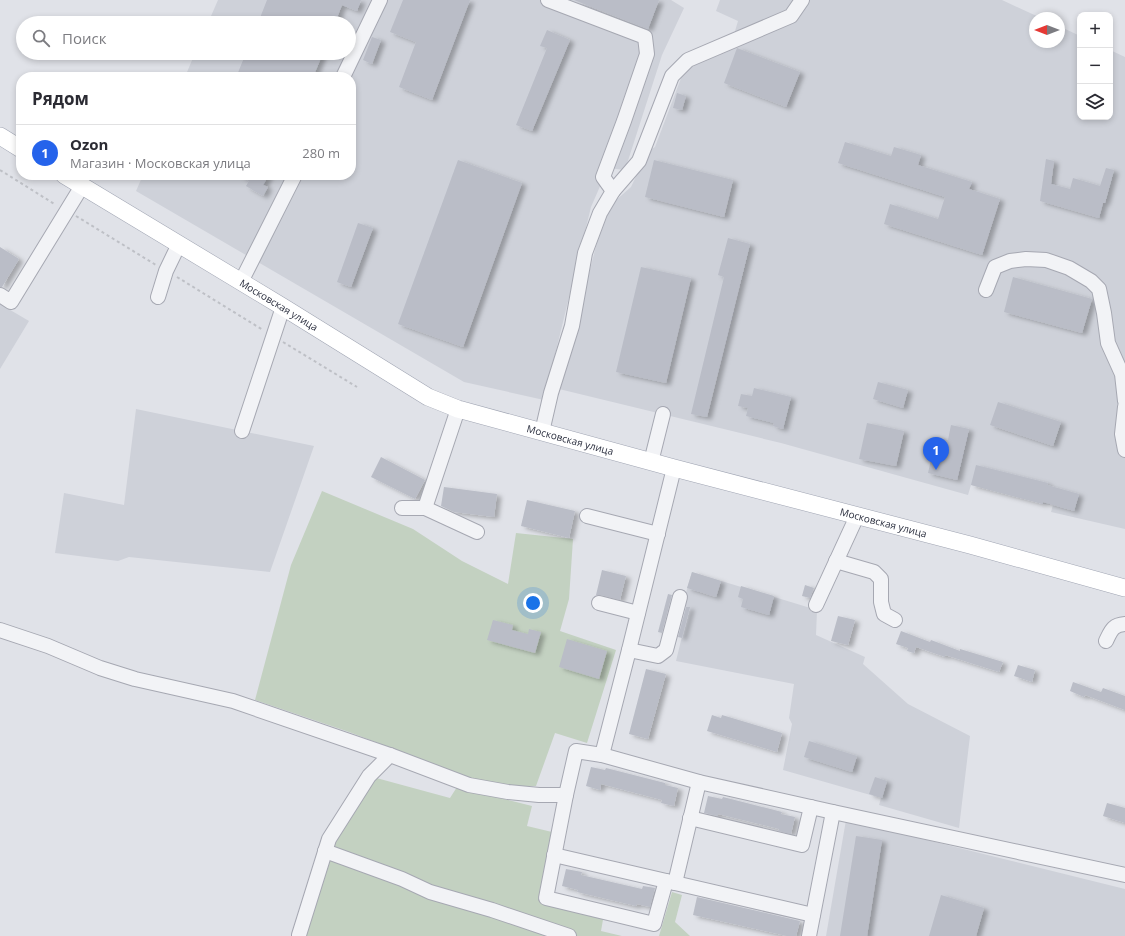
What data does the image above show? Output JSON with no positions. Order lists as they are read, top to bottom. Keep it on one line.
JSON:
{"streets":{"main road":["Московская улица"]},"north":"left","page":{"map_buttons":["+","−"],"search":"Поиск","heading":"Рядом","list":[{"mark":"1","name":"Ozon","note":"Магазин · Московская улица","value":"280 m"}],"pins":"1"}}
